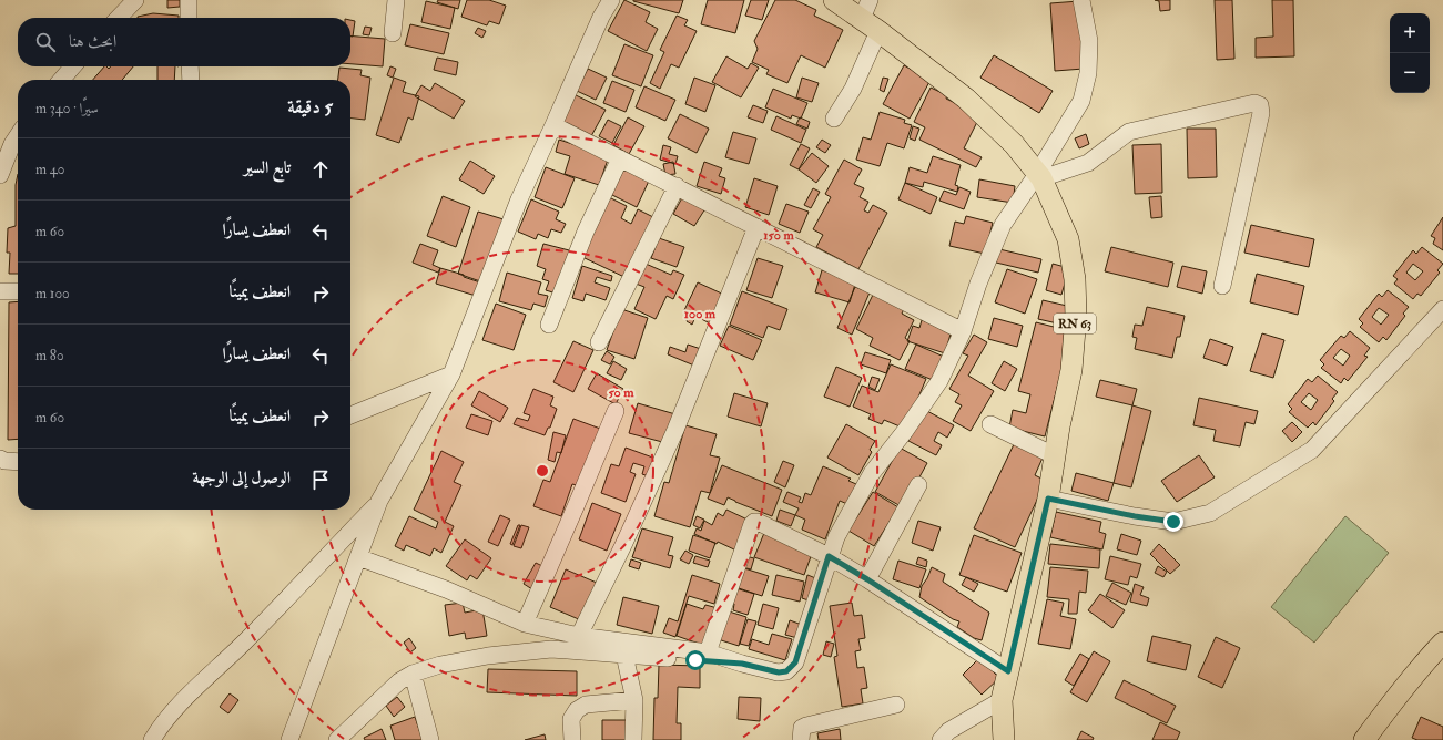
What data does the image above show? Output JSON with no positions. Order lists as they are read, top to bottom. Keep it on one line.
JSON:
{"streets":{"main road":["RN 63"]},"page":{"map_buttons":["+","−"],"search":"ابحث هنا","heading":["5 دقيقة","سيرًا · 340 m"],"list":[["تابع السير","40 m"],["انعطف يسارًا","60 m"],["انعطف يمينًا","100 m"],["انعطف يسارًا","80 m"],["انعطف يمينًا","60 m"],"الوصول إلى الوجهة"]},"rings":["150 m","100 m","50 m"]}
